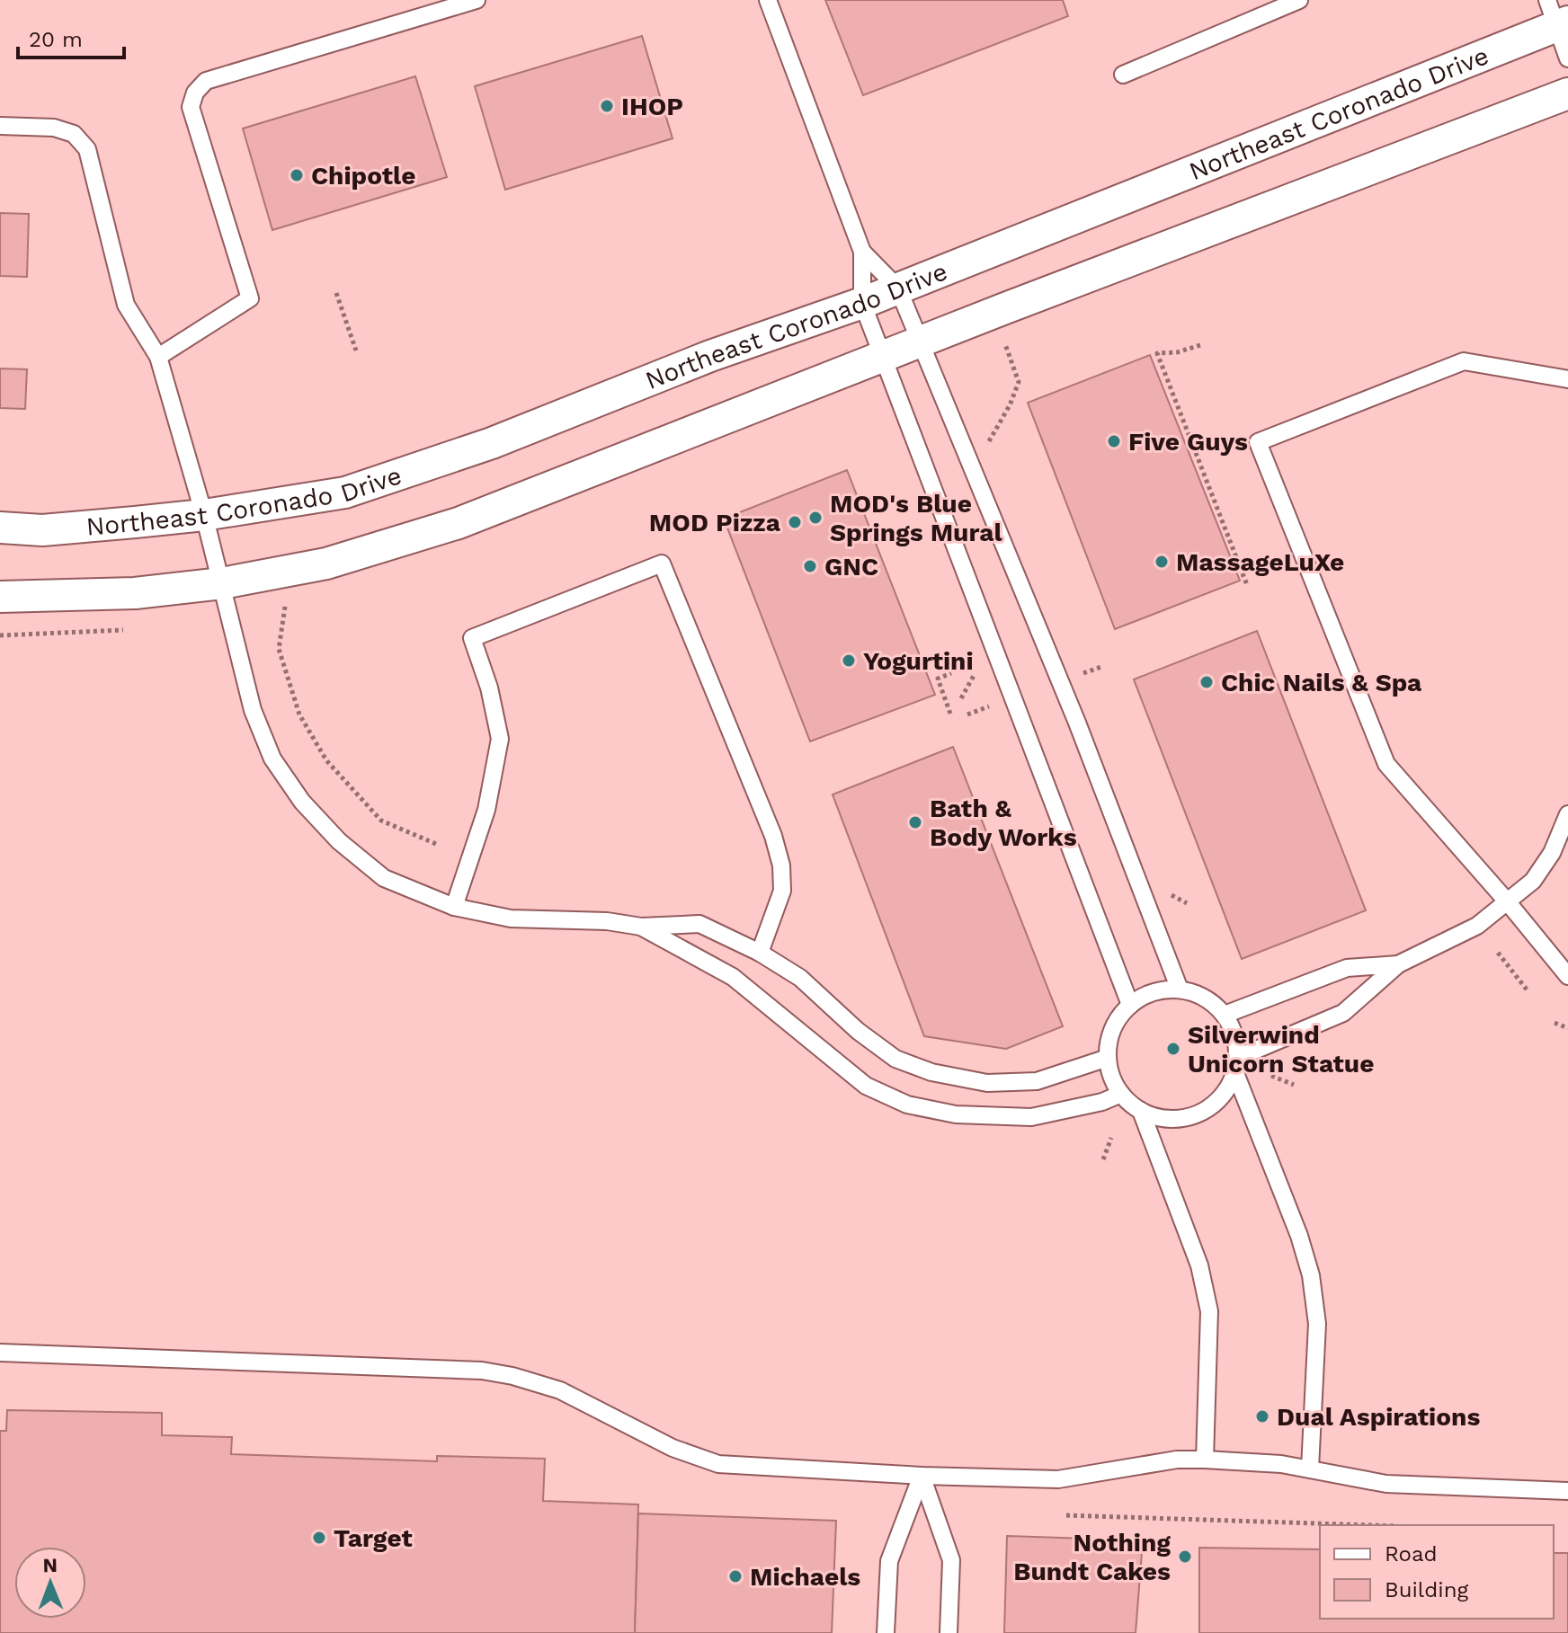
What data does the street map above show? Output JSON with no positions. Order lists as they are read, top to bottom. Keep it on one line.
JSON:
{"streets":{"street":["Northeast Coronado Drive"]},"places":["IHOP","Chipotle","Five Guys","MOD's Blue Springs Mural","MOD Pizza","MassageLuXe","GNC","Yogurtini","Chic Nails & Spa","Bath & Body Works","Silverwind Unicorn Statue","Dual Aspirations","Target","Nothing Bundt Cakes","Michaels"],"legend":["Road","Building"],"scale_bar":"20 m","north":"top"}
